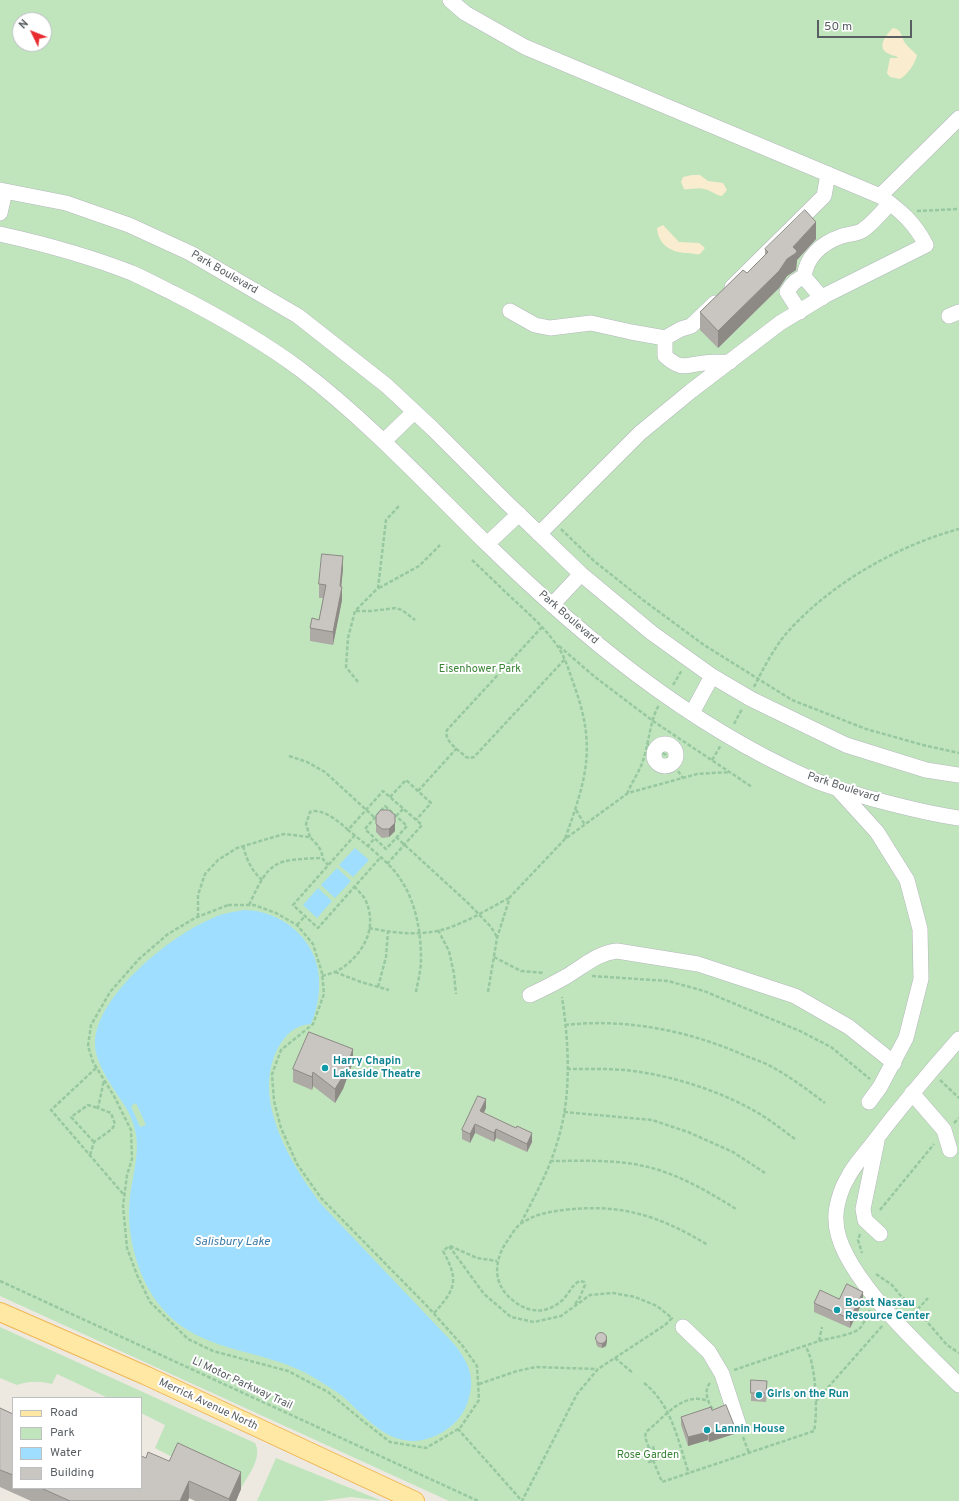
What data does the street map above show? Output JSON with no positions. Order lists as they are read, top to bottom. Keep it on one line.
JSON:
{"streets":{"main road":["Merrick Avenue North"],"street":["Park Boulevard"],"path":["LI Motor Parkway Trail"]},"water":["Salisbury Lake"],"parks":["Eisenhower Park","Rose Garden"],"places":["Harry Chapin Lakeside Theatre","Boost Nassau Resource Center","Girls on the Run","Lannin House"],"legend":["Road","Park","Water","Building"],"scale_bar":"50 m","north":"top left"}
